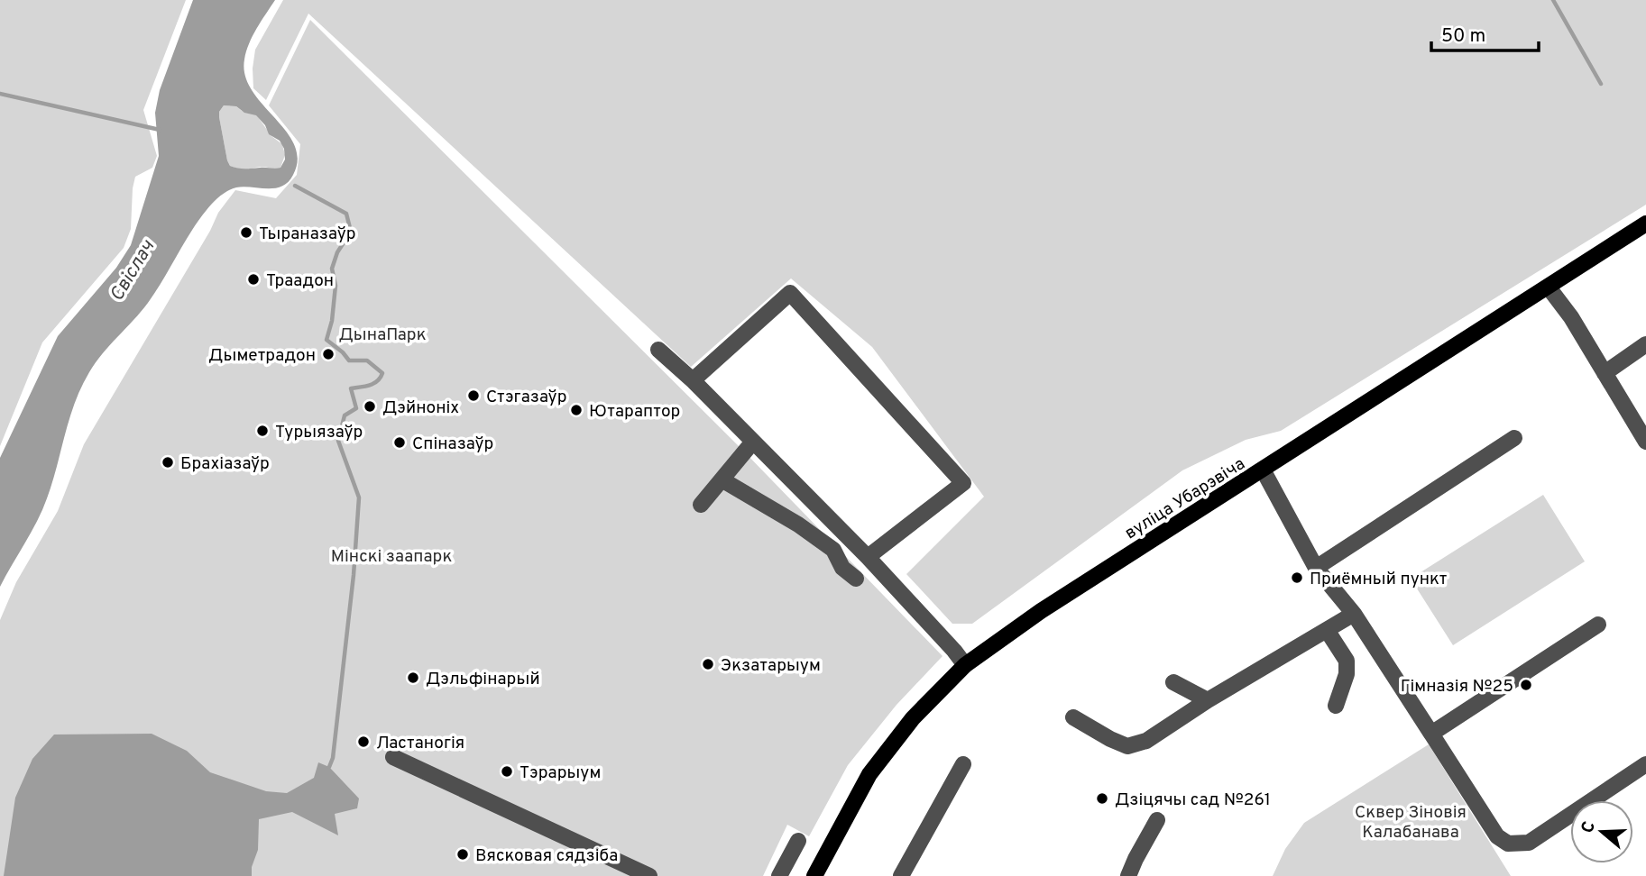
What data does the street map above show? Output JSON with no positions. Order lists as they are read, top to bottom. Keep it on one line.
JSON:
{"streets":{"main road":["вуліца Убарэвіча"]},"water":["Свіслач"],"parks":["ДынаПарк","Мінскі заапарк","Сквер Зіновія Калабанава"],"places":["Тыраназаўр","Траадон","Дыметрадон","Стэгазаўр","Дэйноніх","Ютараптор","Турыязаўр","Спіназаўр","Брахіазаўр","Приёмный пункт","Экзатарыум","Дэльфінарый","Гімназія №25","Ластаногія","Тэрарыум","Дзіцячы сад №261","Вясковая сядзіба"],"scale_bar":"50 m","north":"left"}
